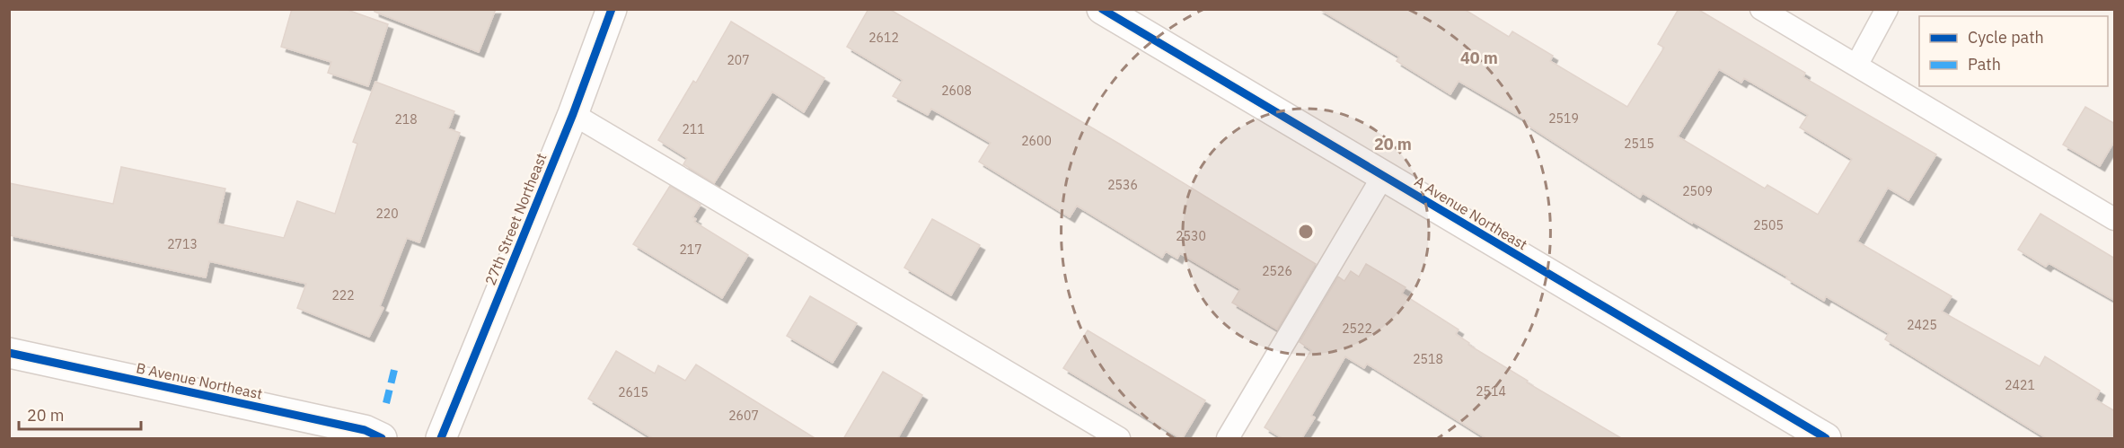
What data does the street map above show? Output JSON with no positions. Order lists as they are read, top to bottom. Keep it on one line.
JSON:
{"streets":{"street":["A Avenue Northeast","27th Street Northeast","B Avenue Northeast"]},"house_numbers":["2612","207","2608","2519","218","211","2600","2515","2536","2509","220","2505","2530","2713","217","2526","222","2425","2522","2518","2421","2514","2615","2607"],"legend":["Cycle path","Path"],"scale_bar":"20 m","rings":["40 m","20 m"]}
